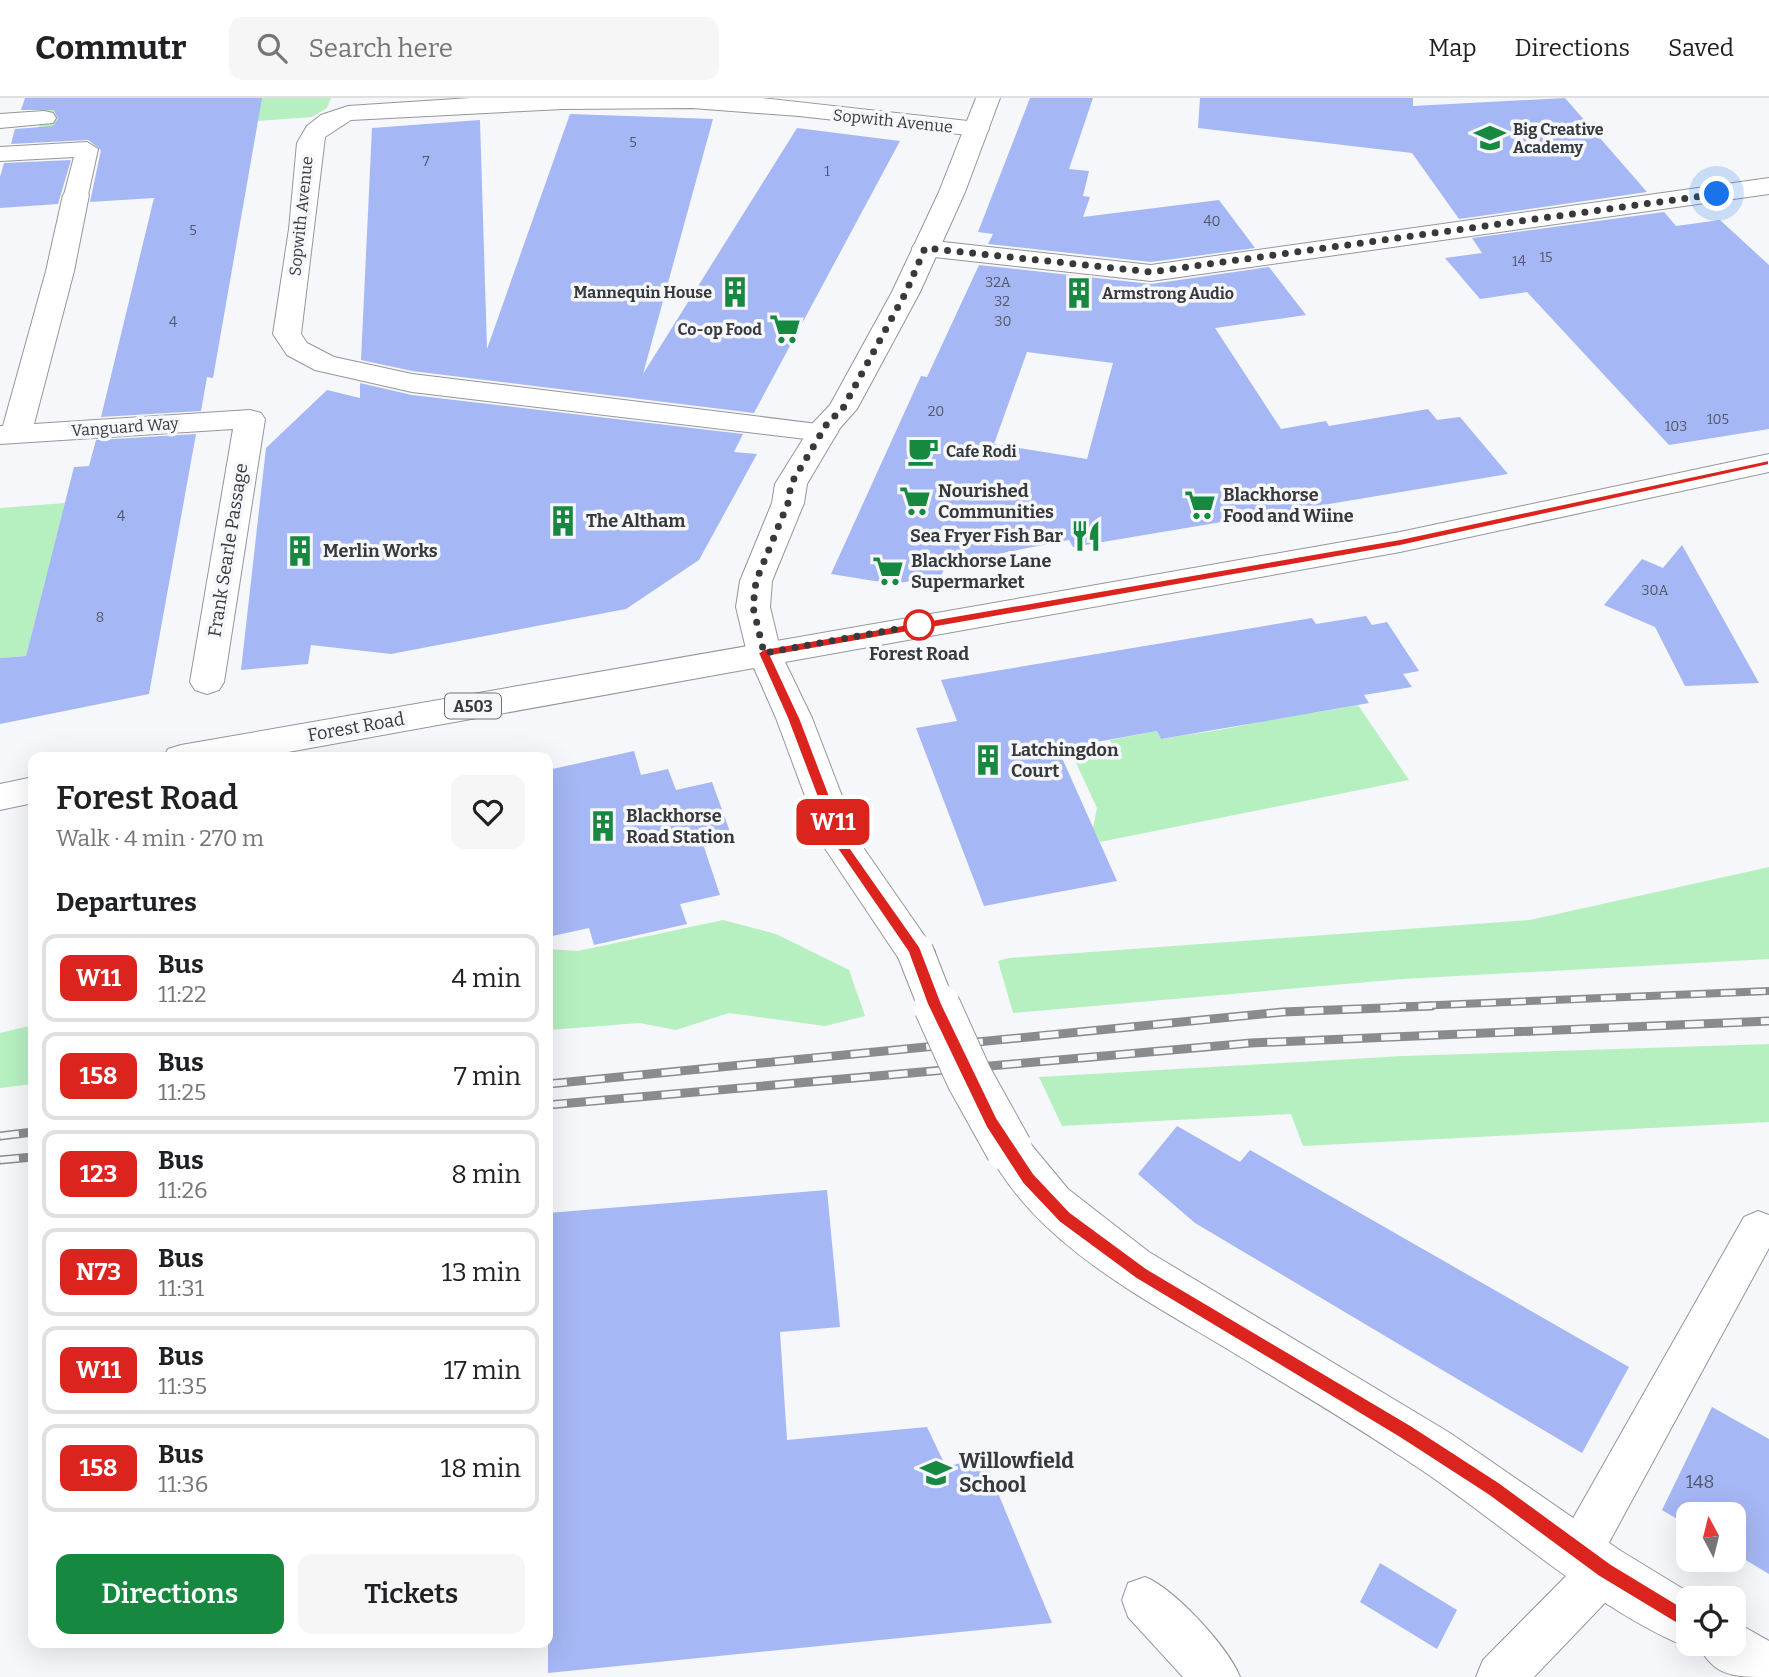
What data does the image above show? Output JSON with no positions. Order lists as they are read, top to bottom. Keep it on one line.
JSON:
{"streets":{"street":["Sopwith Avenue","Vanguard Way","Frank Searle Passage","A503","Forest Road"]},"crossings":[["Vanguard Way","Frank Searle Passage"]],"places":{"school or university":["Big Creative Academy","Willowfield School"],"building":["Mannequin House","Armstrong Audio","The Altham","Merlin Works","Latchingdon Court","Blackhorse Road Station"],"supermarket":["Co-op Food","Nourished Communities","Blackhorse Food and Wiine","Blackhorse Lane Supermarket"],"cafe":["Cafe Rodi"],"restaurant":["Sea Fryer Fish Bar"],"other":["Forest Road"]},"lines":["bus line W11"],"house_numbers":["5","7","1","40","5","15","14","32A","32","30","4","20","105","103","4","30A","8","148"],"north":"top","page":{"header":"Commutr","search":"Search here","nav":["Map","Directions","Saved"],"on_map":"W11","heading":[["Forest Road","Walk · 4 min · 270 m"],"Departures"],"list":[{"mark":"W11","name":"Bus","note":"11:22","value":"4 min"},{"mark":"158","name":"Bus","note":"11:25","value":"7 min"},{"mark":"123","name":"Bus","note":"11:26","value":"8 min"},{"mark":"N73","name":"Bus","note":"11:31","value":"13 min"},{"mark":"W11","name":"Bus","note":"11:35","value":"17 min"},{"mark":"158","name":"Bus","note":"11:36","value":"18 min"}],"buttons":["Directions","Tickets"]}}
